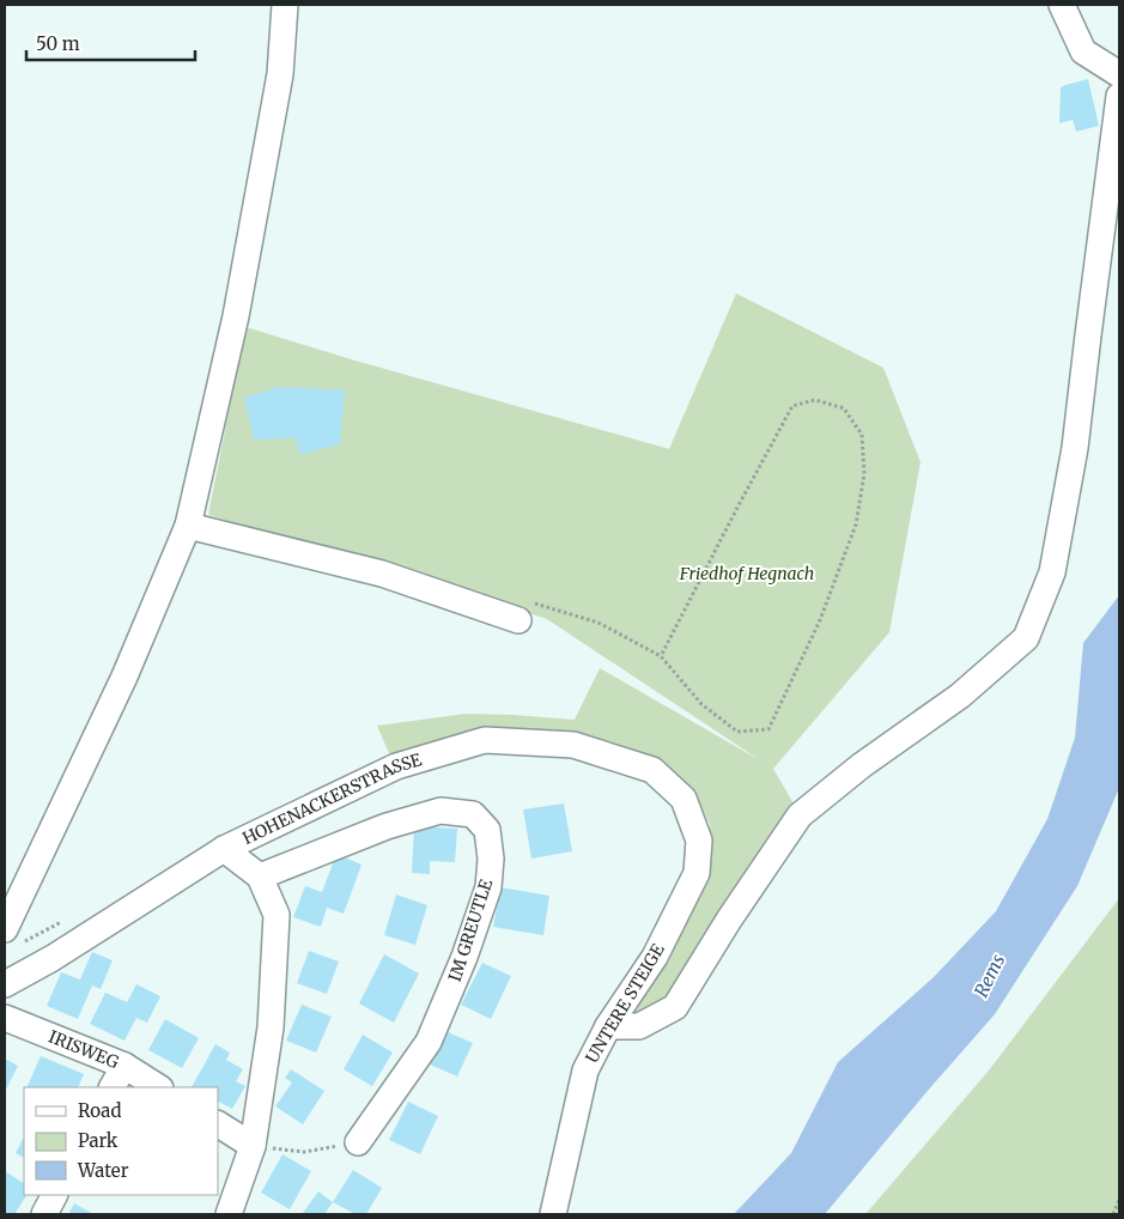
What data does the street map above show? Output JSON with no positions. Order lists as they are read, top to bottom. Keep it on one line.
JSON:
{"streets":{"street":["HOHENACKERSTRASSE","IM GREUTLE","UNTERE STEIGE","IRISWEG"]},"crossings":[["HOHENACKERSTRASSE","UNTERE STEIGE"]],"water":["Rems"],"parks":["Friedhof Hegnach"],"legend":["Road","Park","Water"],"scale_bar":"50 m"}
